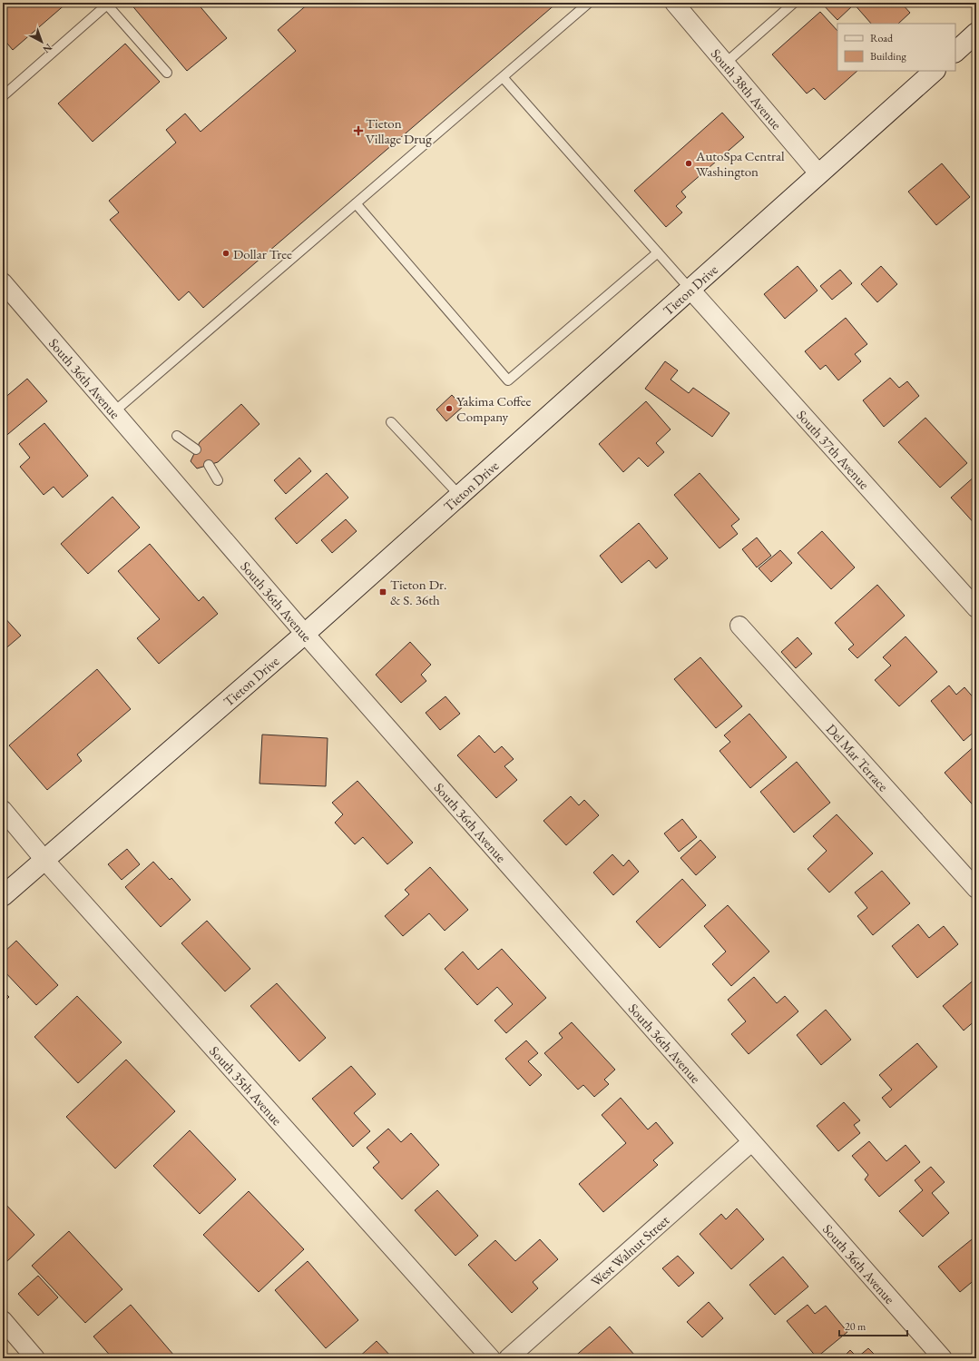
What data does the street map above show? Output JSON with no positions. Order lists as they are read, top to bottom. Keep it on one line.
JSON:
{"streets":{"main road":["Tieton Drive"],"street":["South 38th Avenue","South 36th Avenue","South 37th Avenue","Del Mar Terrace","South 35th Avenue","West Walnut Street"]},"crossings":[["South 38th Avenue","Tieton Drive"],["Tieton Drive","South 36th Avenue"],["Tieton Drive","South 37th Avenue"],["Tieton Drive","South 35th Avenue"],["South 36th Avenue","West Walnut Street"]],"places":{"health":["Tieton Village Drug"],"other":["AutoSpa Central Washington","Dollar Tree","Yakima Coffee Company"],"transit":["Tieton Dr. & S. 36th"]},"legend":["Road","Building"],"scale_bar":"20 m","north":"bottom right"}
